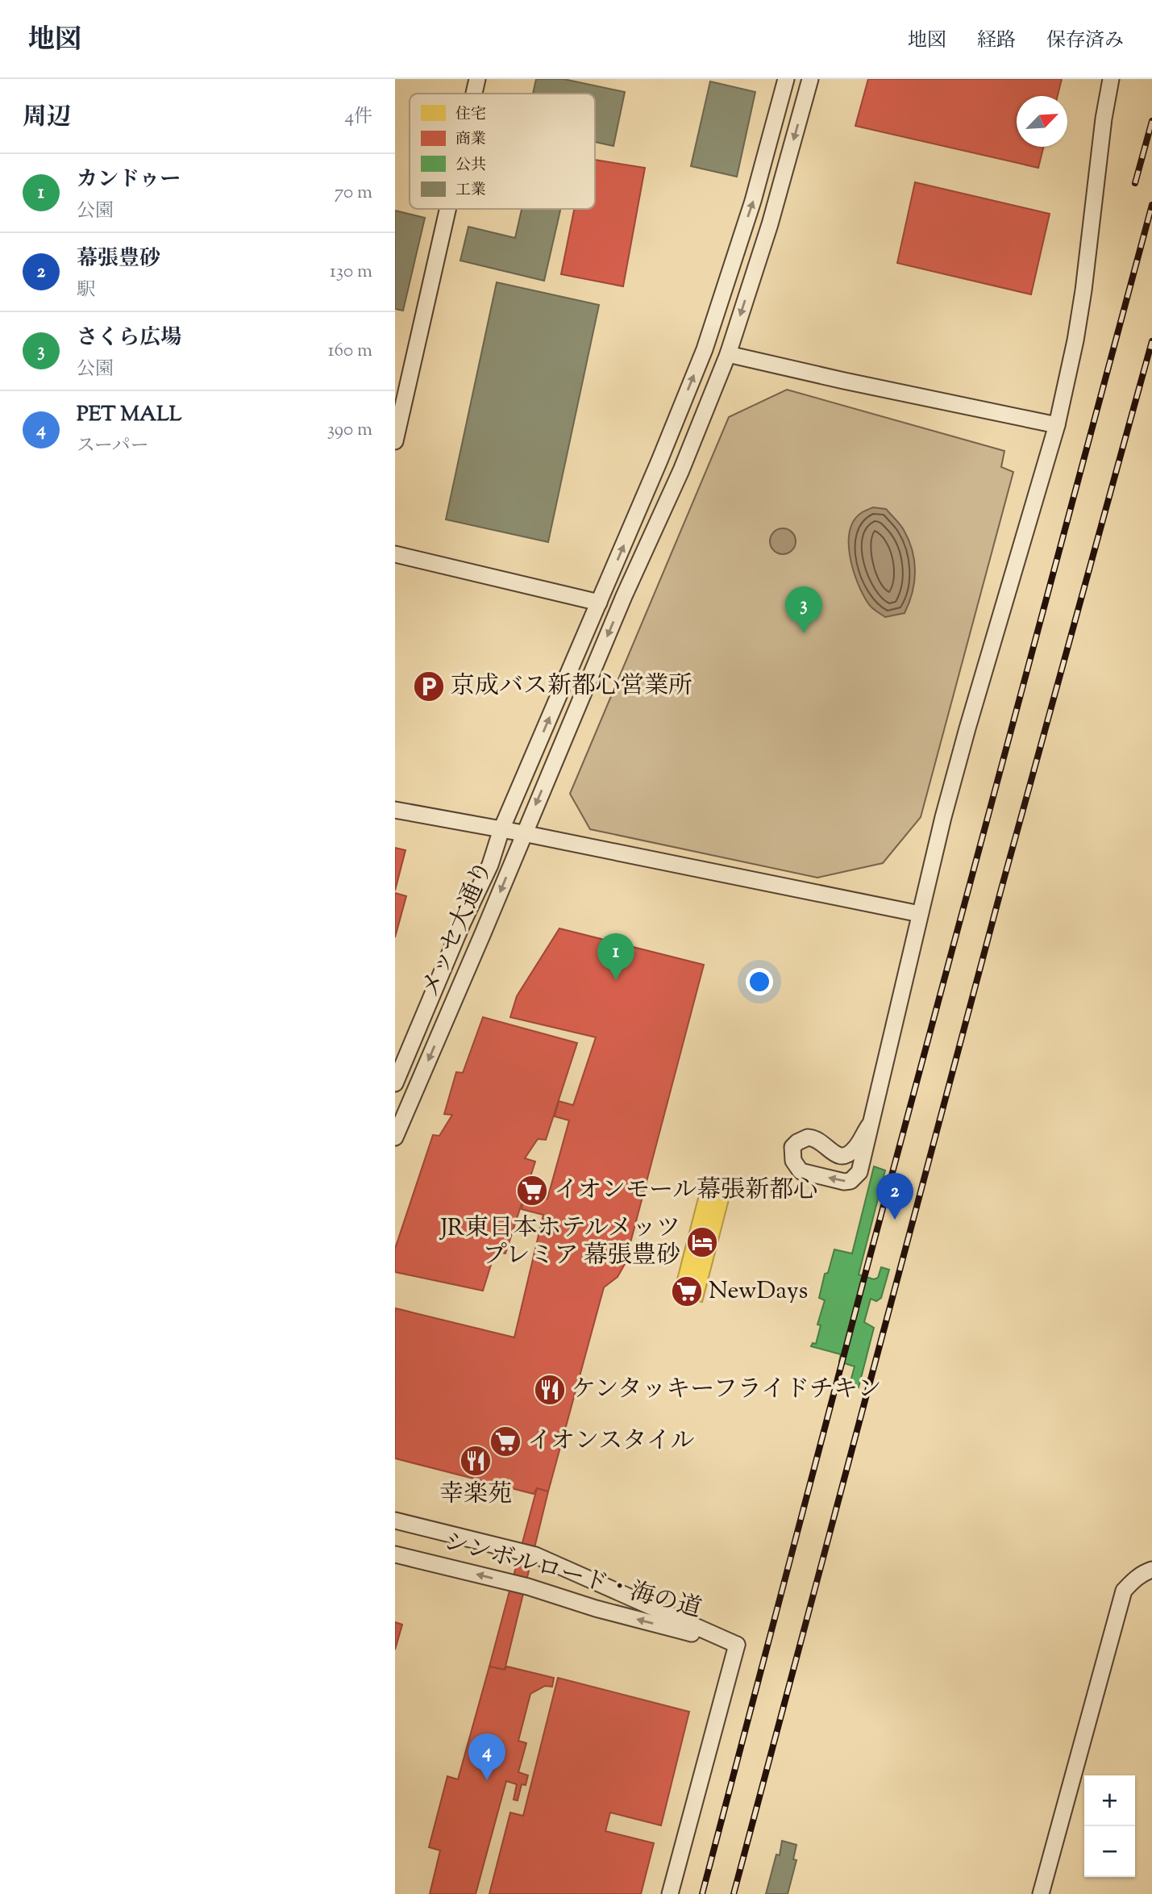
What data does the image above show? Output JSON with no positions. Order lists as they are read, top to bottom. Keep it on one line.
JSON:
{"streets":{"street":["メッセ大通り","シンボルロード・海の道"]},"places":{"parking":["京成バス新都心営業所"],"supermarket":["イオンモール幕張新都心","NewDays","イオンスタイル"],"hotel":["JR東日本ホテルメッツ プレミア 幕張豊砂"],"restaurant":["ケンタッキーフライドチキン","幸楽苑"]},"legend":["住宅","商業","公共","工業"],"north":"top right","page":{"header":"地図","nav":["地図","経路","保存済み"],"heading":["周辺","4件"],"list":[{"mark":"1","name":"カンドゥー","note":"公園","value":"70 m"},{"mark":"2","name":"幕張豊砂","note":"駅","value":"130 m"},{"mark":"3","name":"さくら広場","note":"公園","value":"160 m"},{"mark":"4","name":"PET MALL","note":"スーパー","value":"390 m"}],"pins":["3","1","2","4"],"map_buttons":["+","−"]}}
